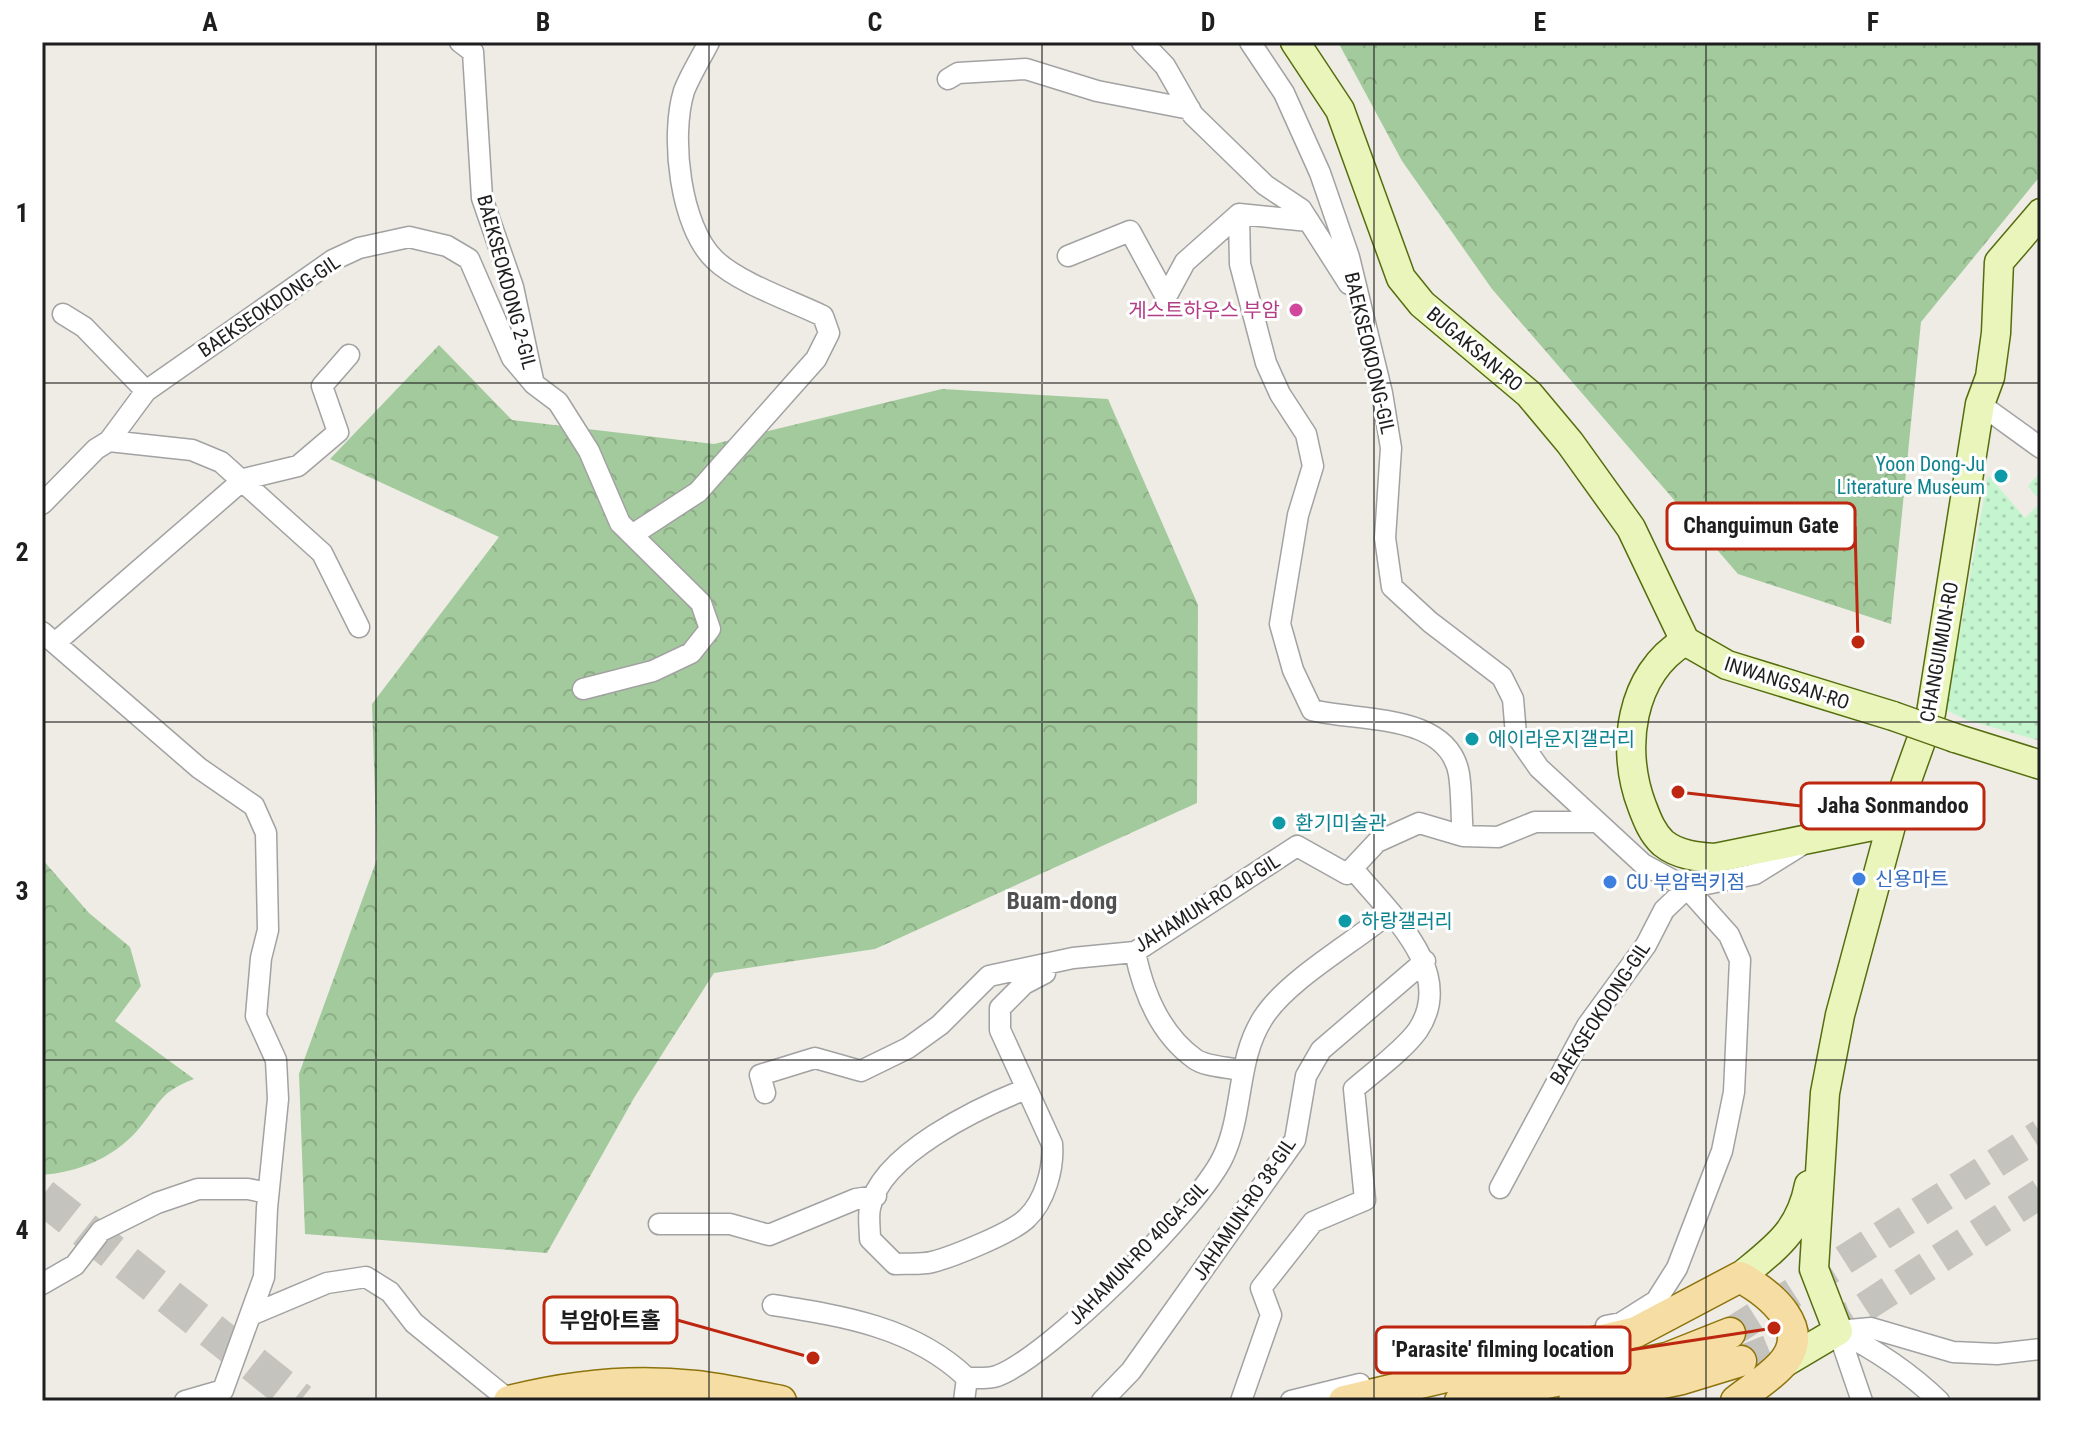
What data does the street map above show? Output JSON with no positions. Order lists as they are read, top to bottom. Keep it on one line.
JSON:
{"streets":{"street":["BAEKSEOKDONG 2-GIL","BAEKSEOKDONG-GIL","BUGAKSAN-RO","CHANGUIMUN-RO","INWANGSAN-RO","JAHAMUN-RO 40-GIL","JAHAMUN-RO 38-GIL","JAHAMUN-RO 40GA-GIL"]},"crossings":[["BAEKSEOKDONG 2-GIL","BAEKSEOKDONG-GIL"],["BUGAKSAN-RO","INWANGSAN-RO"]],"districts":["Buam-dong"],"places":["게스트하우스 부암","Yoon Dong-Ju Literature Museum","Changuimun Gate","에이라운지갤러리","Jaha Sonmandoo","환기미술관","신용마트","CU 부암럭키점","하랑갤러리","'Parasite' filming location","부암아트홀"],"grid":{"columns":["A","B","C","D","E","F"],"rows":["1","2","3","4"]}}
